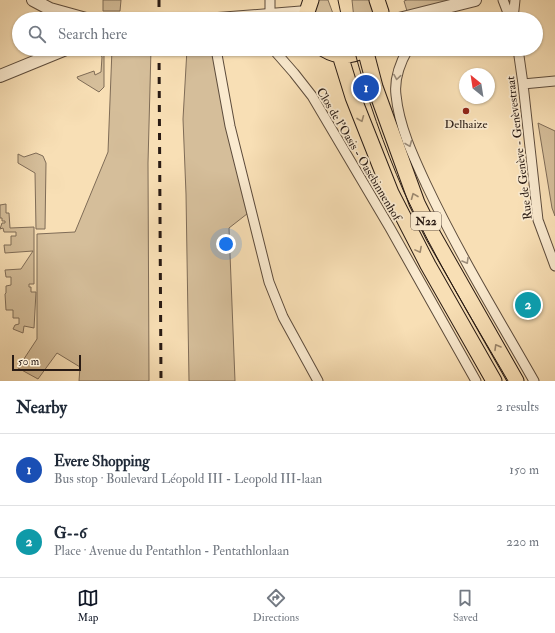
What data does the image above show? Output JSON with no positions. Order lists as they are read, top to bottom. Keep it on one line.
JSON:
{"streets":{"main road":["N22"],"street":["Rue de Genève - Genèvestraat","Clos de l'Oasis - Oasebinnenhof"]},"places":["Delhaize"],"scale_bar":"50 m","north":"top left","page":{"search":"Search here","pins":["1","2"],"scale":"50 m","heading":["Nearby","2 results"],"list":[{"mark":"1","name":"Evere Shopping","note":"Bus stop · Boulevard Léopold III - Leopold III-laan","value":"150 m"},{"mark":"2","name":"G--6","note":"Place · Avenue du Pentathlon - Pentathlonlaan","value":"220 m"}],"nav":["Map","Directions","Saved"]}}
